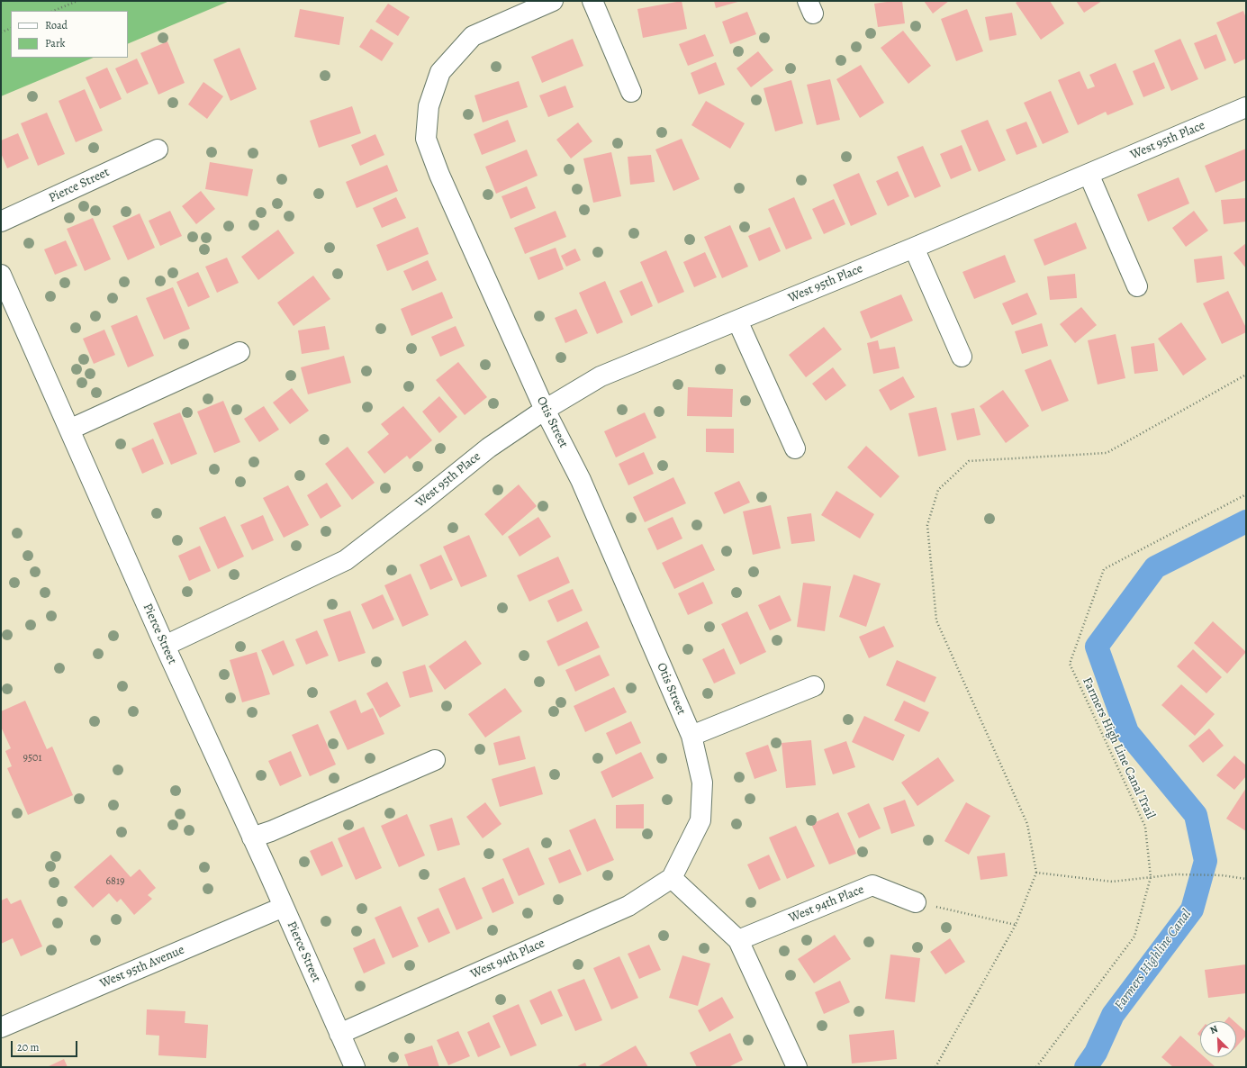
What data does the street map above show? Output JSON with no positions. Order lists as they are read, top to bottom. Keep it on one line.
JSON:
{"streets":{"street":["West 95th Place","Pierce Street","Otis Street","West 94th Place","West 95th Avenue"],"path":["Farmers High Line Canal Trail"]},"crossings":[["West 95th Place","Pierce Street"],["West 95th Place","Otis Street"],["Pierce Street","West 94th Place"],["Pierce Street","West 95th Avenue"],["Otis Street","West 94th Place"]],"water":["Farmers Highline Canal"],"house_numbers":["9501","6819"],"legend":["Road","Park"],"scale_bar":"20 m","north":"top left"}
